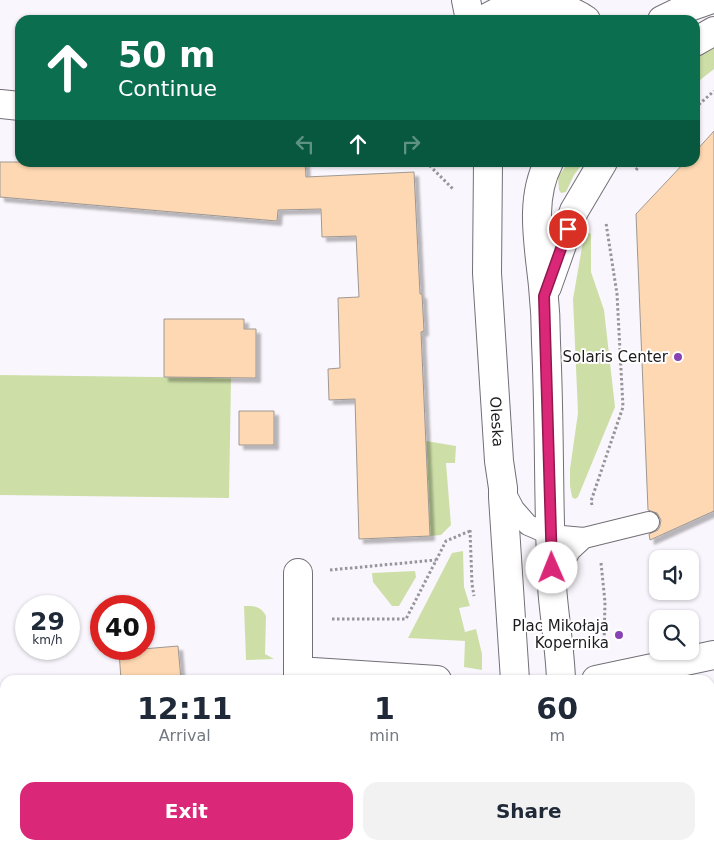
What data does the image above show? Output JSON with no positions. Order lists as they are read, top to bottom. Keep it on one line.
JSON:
{"streets":{"street":["Oleska"]},"places":["Solaris Center","Plac Mikołaja Kopernika"],"page":{"turn":["50 m","Continue"],"speed":"29 km/h","limit":"40","eta":["12:11","Arrival","1","min","60","m"],"buttons":["Exit","Share"]}}
